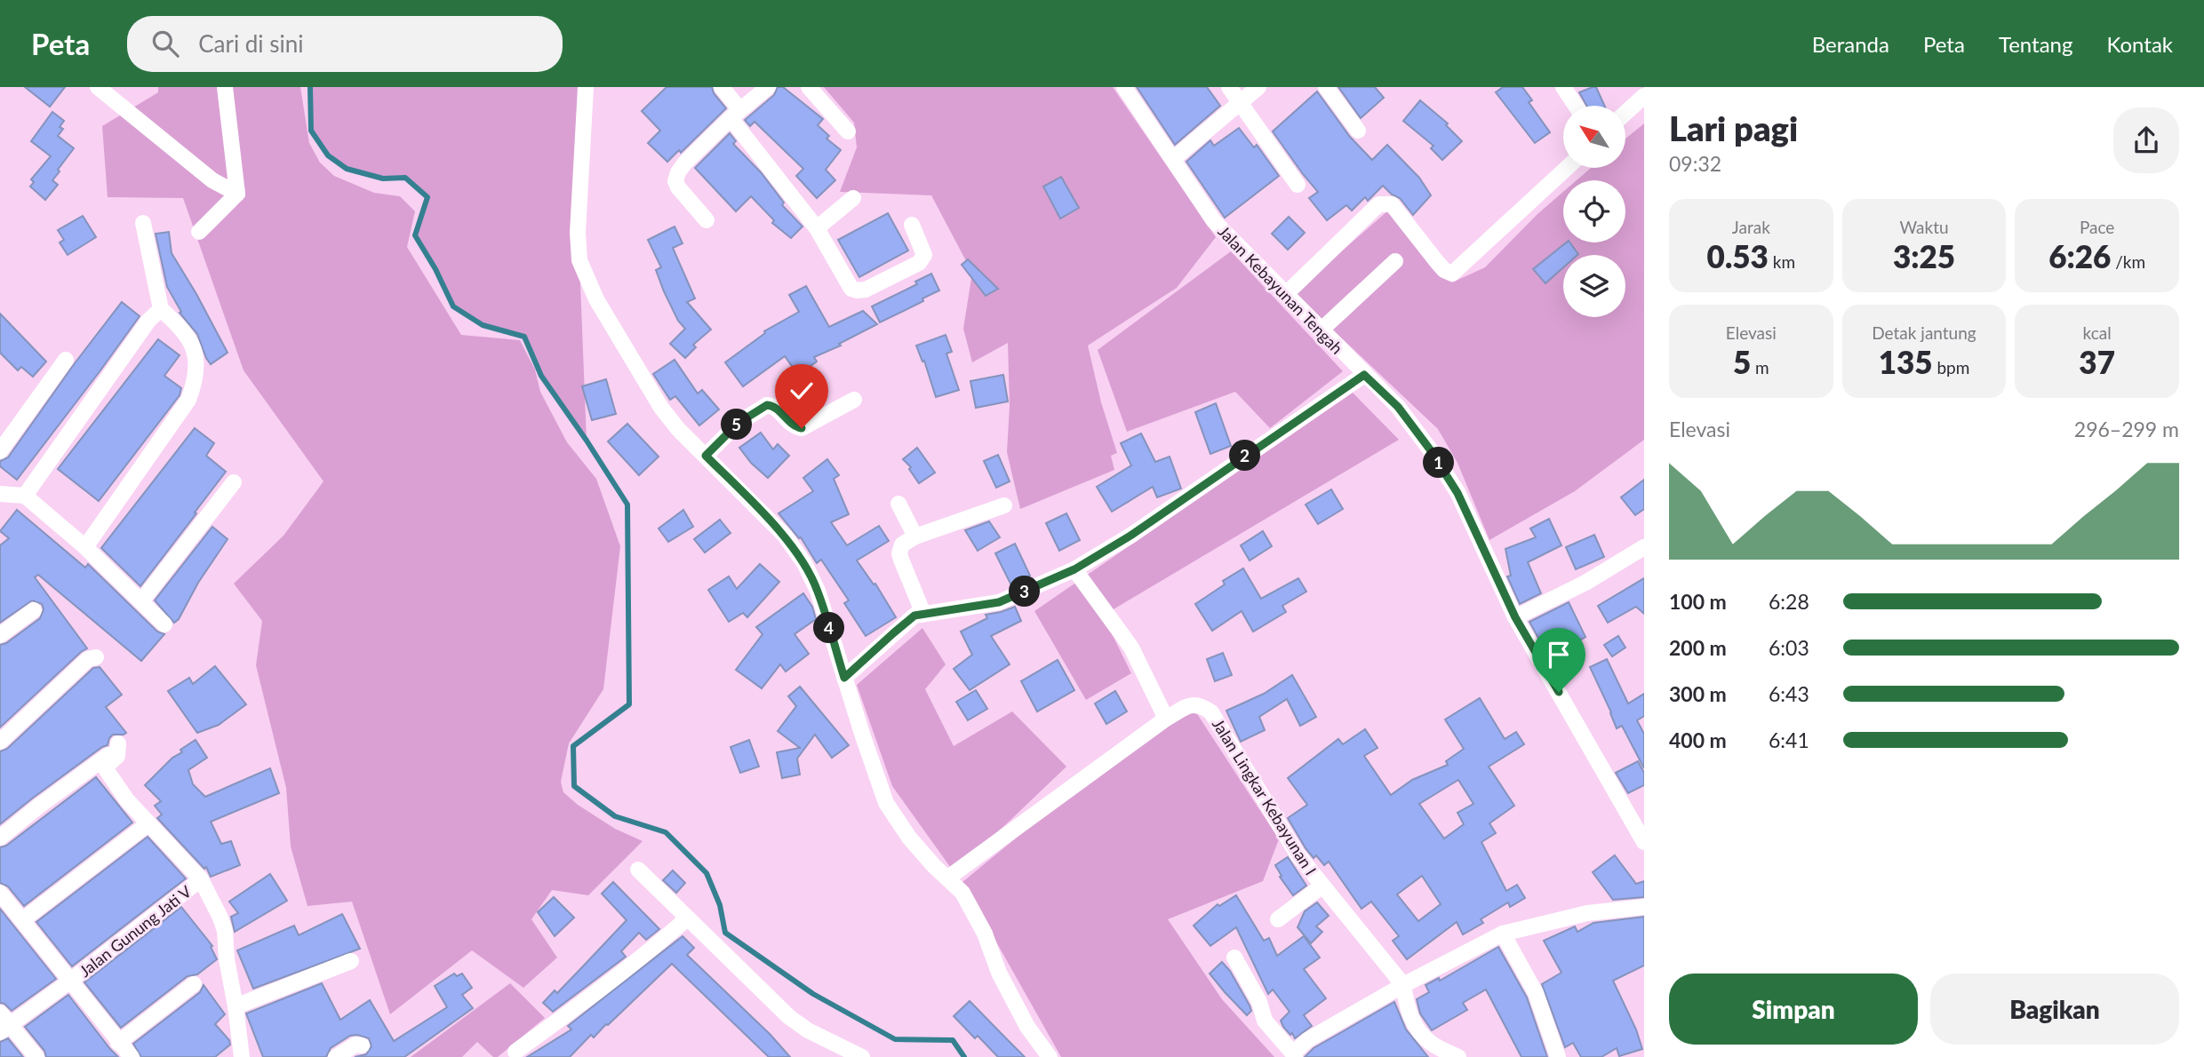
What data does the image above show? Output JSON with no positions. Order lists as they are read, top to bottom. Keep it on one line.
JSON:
{"streets":{"street":["Jalan Kebayunan Tengah","Jalan Lingkar Kebayunan I","Jalan Gunung Jati V"]},"north":"top left","page":{"header":"Peta","search":"Cari di sini","nav":["Beranda","Peta","Tentang","Kontak"],"heading":["Lari pagi","09:32"],"stats":[["Jarak","0.53 km"],["Waktu","3:25"],["Pace","6:26 /km"],["Elevasi","5 m"],["Detak jantung","135 bpm"],["kcal","37"]],"chart":["Elevasi","296–299 m"],"pins":["5","2","1","3","4"],"list":[{"name":"100 m","note":"6:28"},{"name":"200 m","note":"6:03"},{"name":"300 m","note":"6:43"},{"name":"400 m","note":"6:41"}],"buttons":["Simpan","Bagikan"]}}
